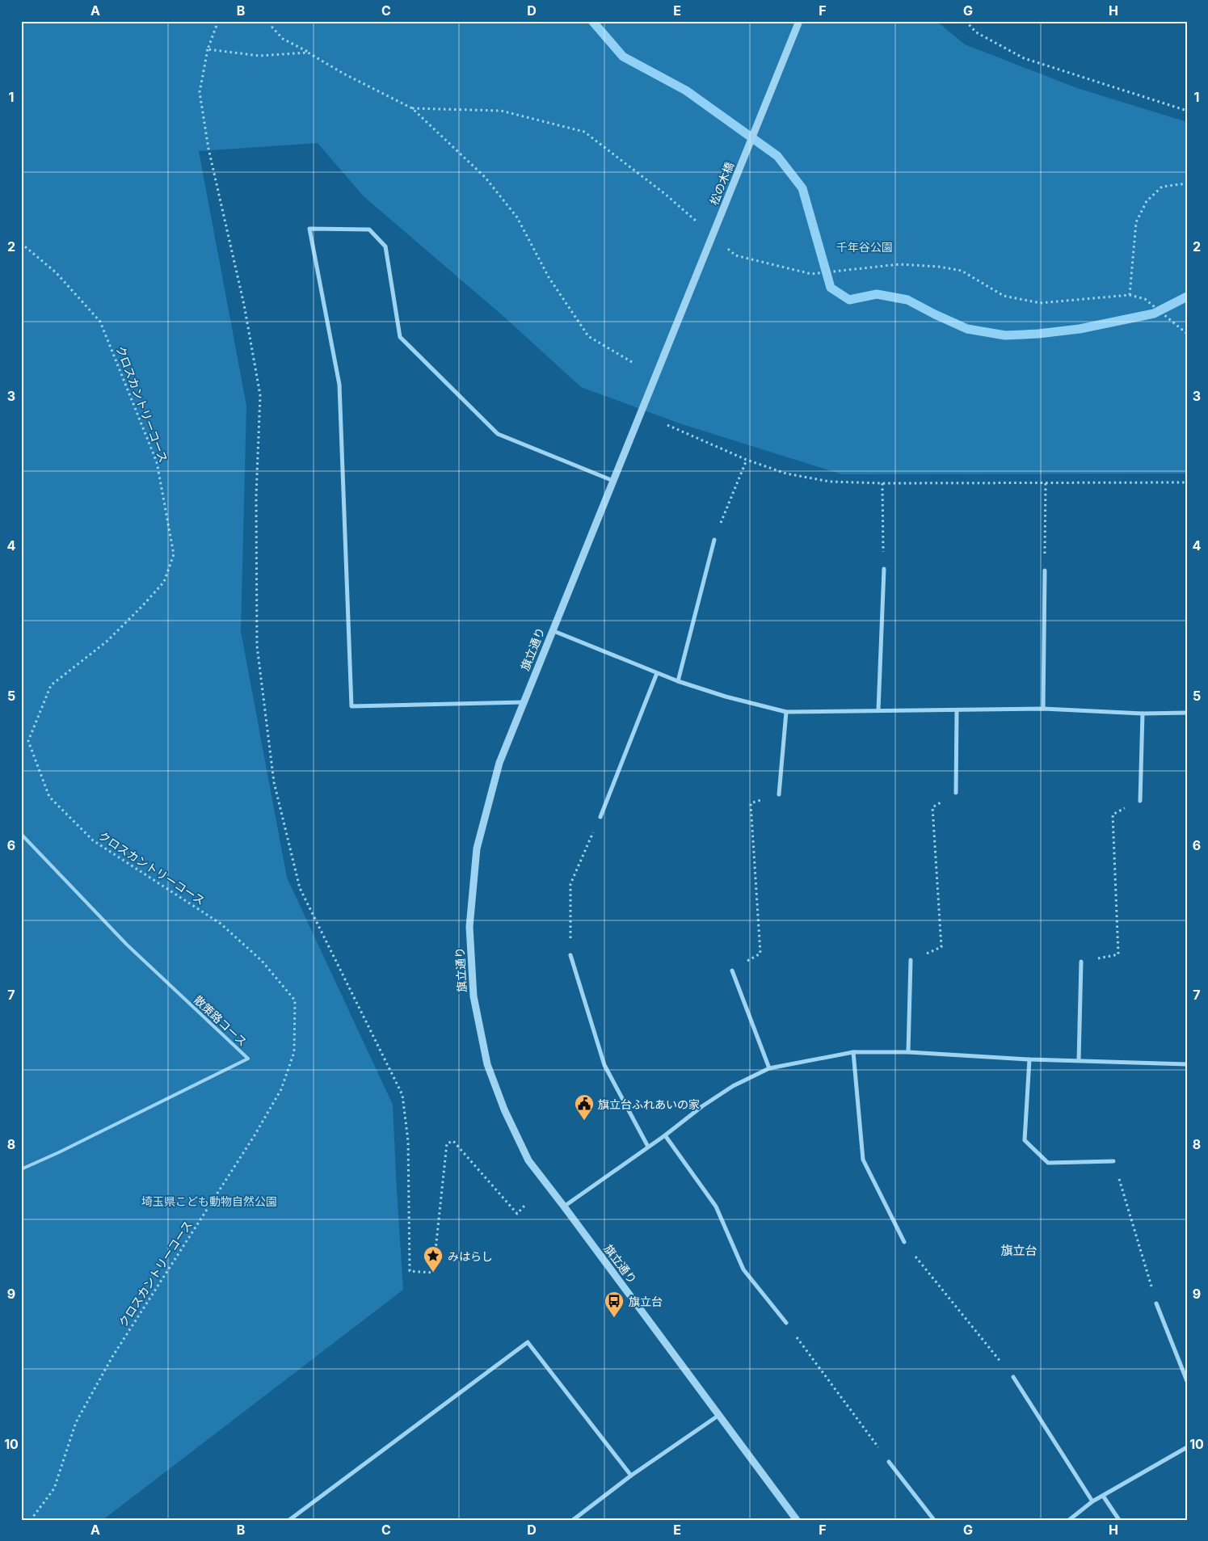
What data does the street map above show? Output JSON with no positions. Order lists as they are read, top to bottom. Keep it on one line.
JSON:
{"streets":{"street":["松の木橋","旗立通り"],"lane":["散策路コース"],"path":["クロスカントリーコース"]},"crossings":[["松の木橋","旗立通り"]],"districts":["旗立台"],"parks":["千年谷公園","埼玉県こども動物自然公園"],"places":{"public building":["旗立台ふれあいの家"],"place":["みはらし"],"bus stop":["旗立台"]},"grid":{"columns":["A","B","C","D","E","F","G","H"],"rows":["1","2","3","4","5","6","7","8","9","10"]}}
